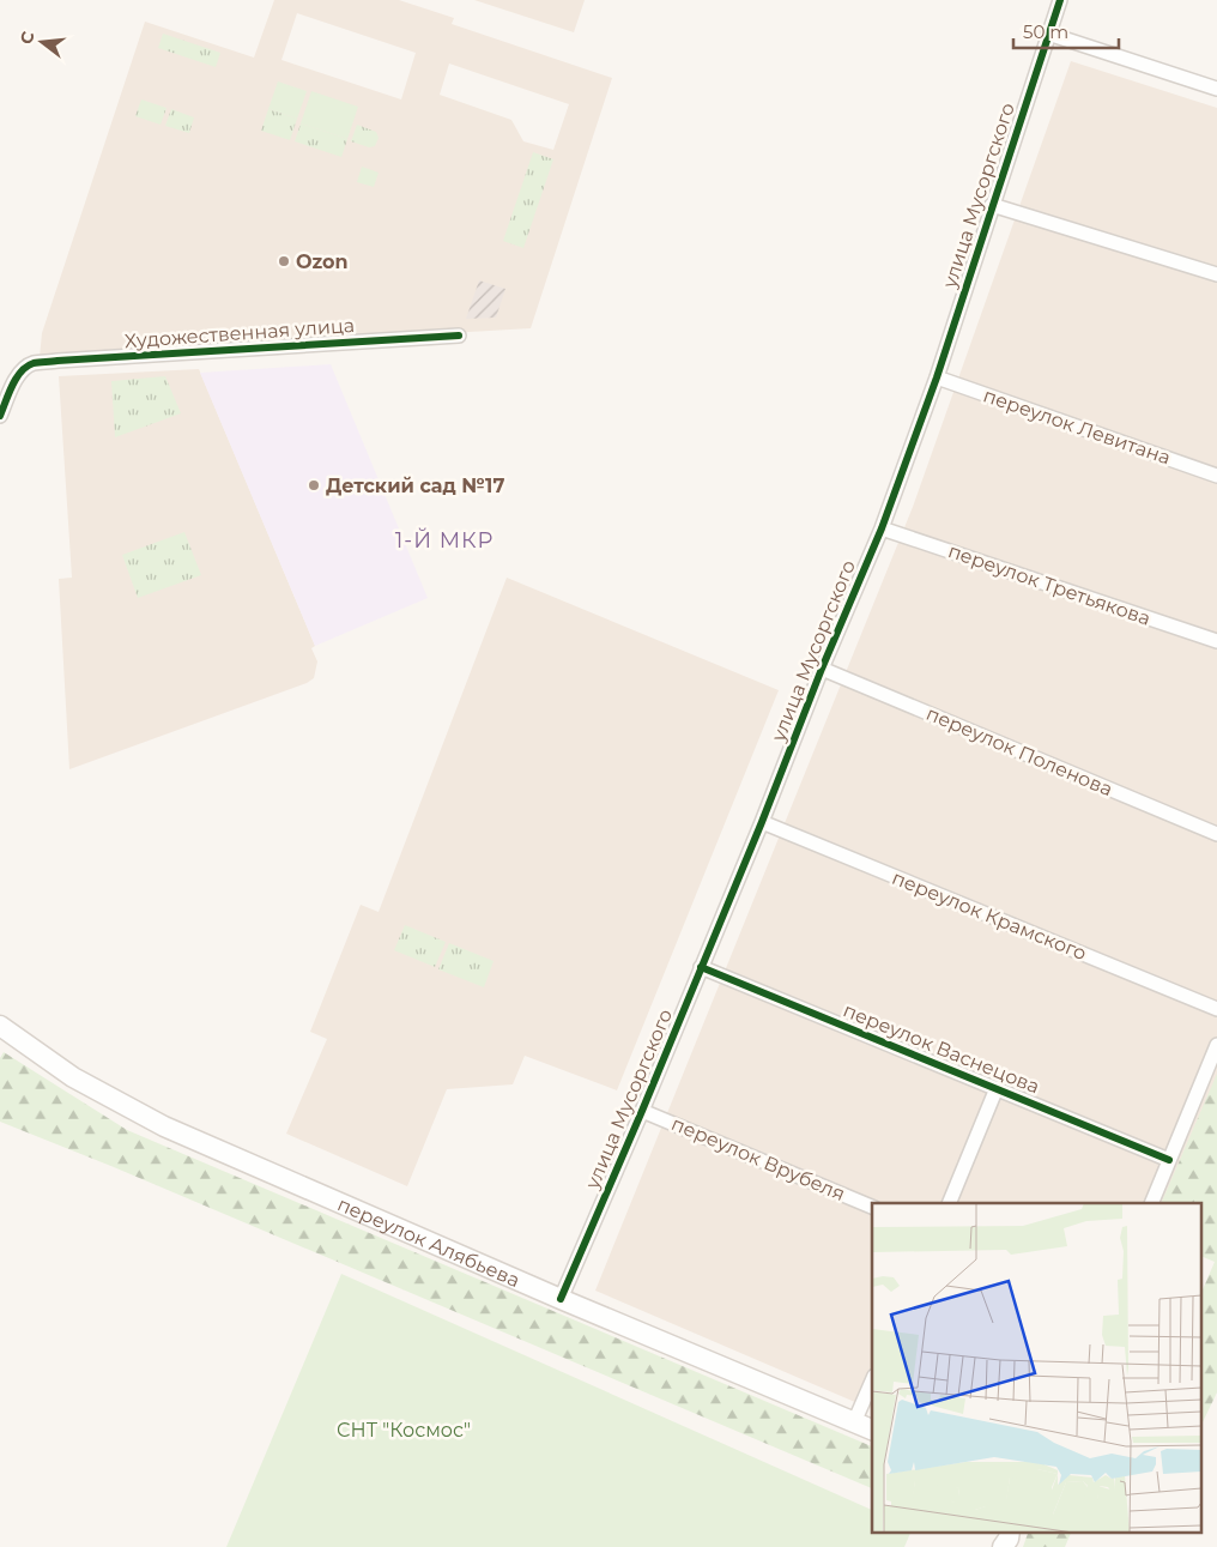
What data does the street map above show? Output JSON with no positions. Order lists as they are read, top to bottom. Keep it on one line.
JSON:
{"streets":{"main road":["переулок Алябьева"],"street":["улица Мусоргского","Художественная улица","переулок Левитана","переулок Третьякова","переулок Поленова","переулок Крамского","переулок Васнецова","переулок Врубеля"]},"crossings":[["улица Мусоргского","переулок Левитана"],["улица Мусоргского","переулок Третьякова"],["улица Мусоргского","переулок Поленова"],["улица Мусоргского","переулок Крамского"],["улица Мусоргского","переулок Васнецова"],["улица Мусоргского","переулок Врубеля"],["улица Мусоргского","переулок Алябьева"]],"districts":["1-Й МКР"],"parks":["СНТ \"Космос\""],"places":["Ozon","Детский сад №17"],"scale_bar":"50 m","north":"left"}
